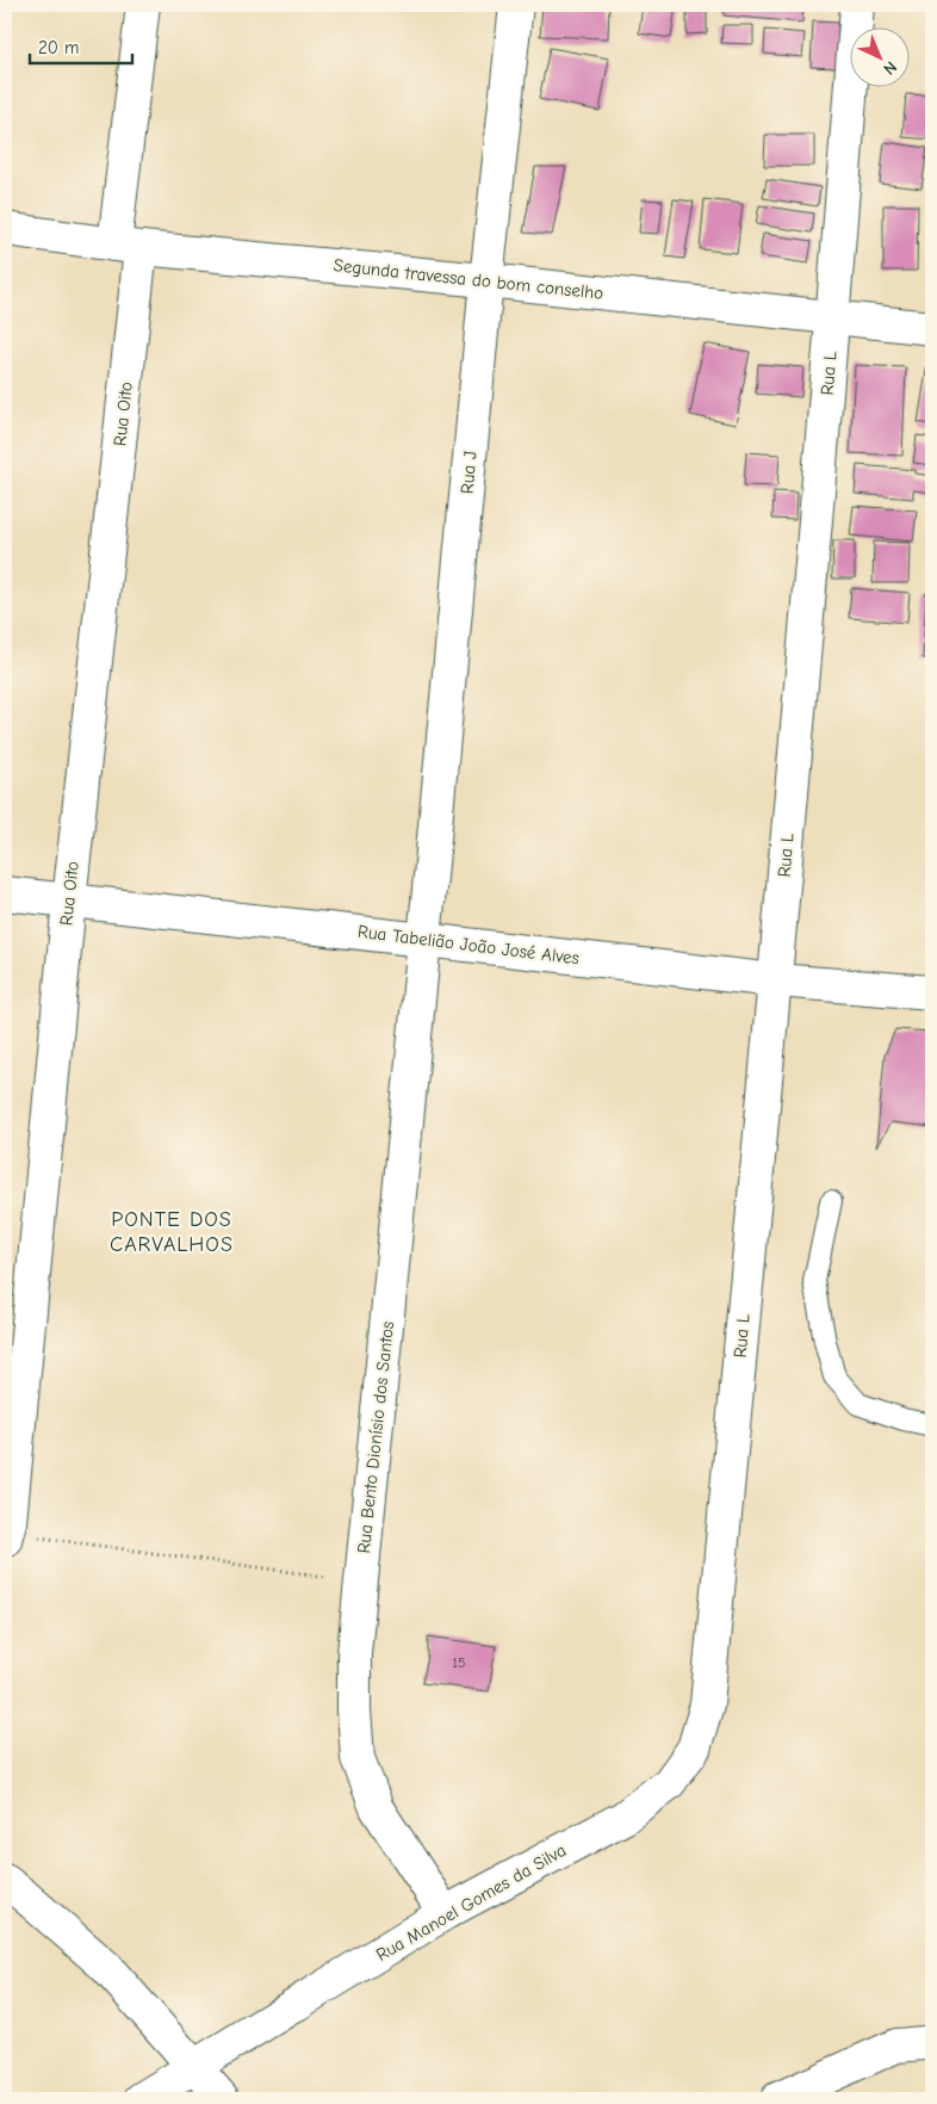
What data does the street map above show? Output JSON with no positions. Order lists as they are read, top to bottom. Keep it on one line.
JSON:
{"streets":{"street":["Segunda travessa do bom conselho","Rua L","Rua Oito","Rua J","Rua Tabelião João José Alves","Rua Bento Dionísio dos Santos","Rua Manoel Gomes da Silva"]},"crossings":[["Segunda travessa do bom conselho","Rua L"],["Segunda travessa do bom conselho","Rua Oito"],["Segunda travessa do bom conselho","Rua J"],["Rua L","Rua Tabelião João José Alves"],["Rua L","Rua Manoel Gomes da Silva"],["Rua Oito","Rua Tabelião João José Alves"],["Rua J","Rua Tabelião João José Alves"],["Rua J","Rua Bento Dionísio dos Santos"],["Rua Tabelião João José Alves","Rua Bento Dionísio dos Santos"],["Rua Bento Dionísio dos Santos","Rua Manoel Gomes da Silva"]],"districts":["PONTE DOS CARVALHOS"],"house_numbers":["15"],"scale_bar":"20 m","north":"bottom right"}
